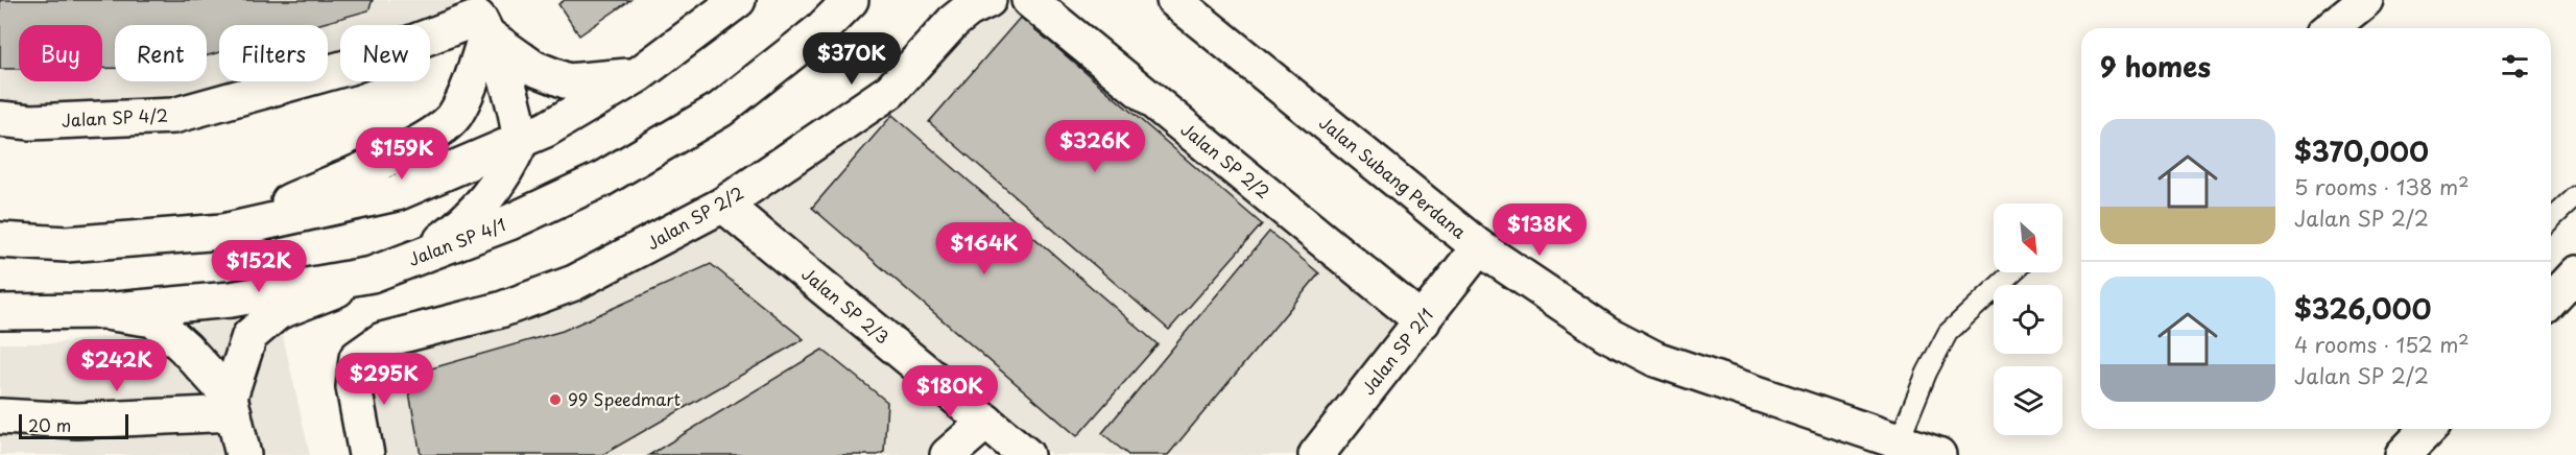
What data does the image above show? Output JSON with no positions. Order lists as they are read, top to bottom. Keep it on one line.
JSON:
{"streets":{"street":["Jalan SP 4/2","Jalan SP 2/2","Jalan Subang Perdana","Jalan SP 4/1","Jalan SP 2/3","Jalan SP 2/1"]},"crossings":[["Jalan SP 2/2","Jalan SP 2/3"],["Jalan SP 2/2","Jalan SP 2/1"],["Jalan Subang Perdana","Jalan SP 2/1"]],"places":["99 Speedmart"],"scale_bar":"20 m","north":"bottom right","page":{"chip":["Buy","Rent","Filters","New"],"heading":"9 homes","price":["$370K","$326K","$159K","$138K","$164K","$152K","$242K","$295K","$180K"],"list":[{"name":"$370,000","note":"5 rooms · 138 m² · Jalan SP 2/2"},{"name":"$326,000","note":"4 rooms · 152 m² · Jalan SP 2/2"}],"scale":"20 m"}}
